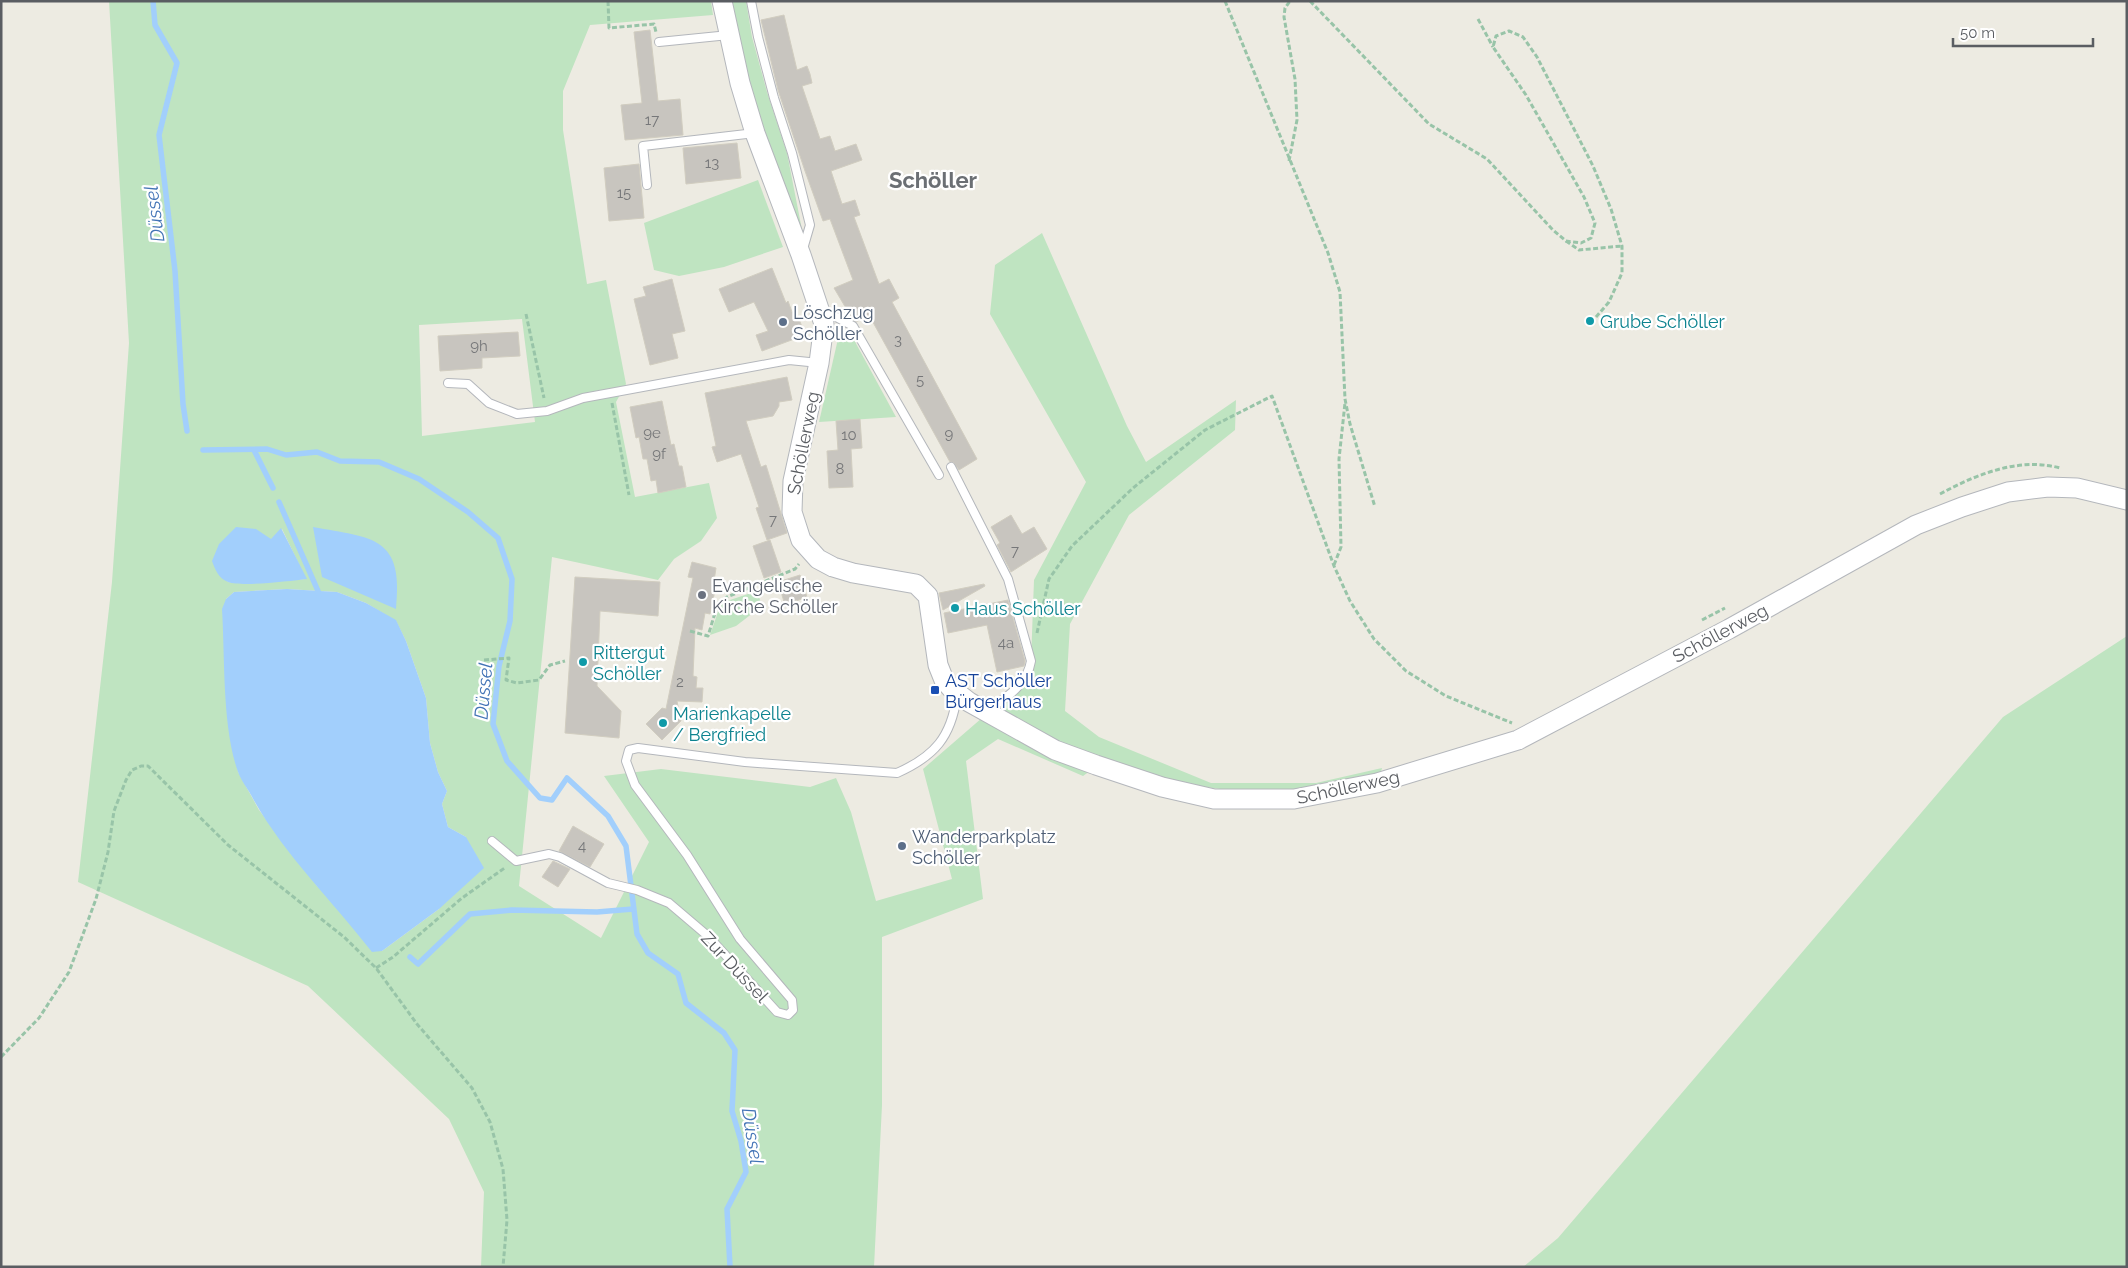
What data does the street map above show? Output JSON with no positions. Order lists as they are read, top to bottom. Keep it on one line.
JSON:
{"streets":{"street":["Schöllerweg"],"lane":["Zur Düssel"]},"crossings":[["Schöllerweg","Zur Düssel"]],"districts":["Schöller"],"water":["Düssel"],"places":{"other":["Grube Schöller","Löschzug Schöller","Evangelische Kirche Schöller","Haus Schöller","Rittergut Schöller","Marienkapelle / Bergfried","Wanderparkplatz Schöller"],"transit":["AST Schöller Bürgerhaus"]},"house_numbers":["17","13","15","3","9h","5","9e","9","10","9f","8","7","7","4a","2","4"],"scale_bar":"50 m"}
